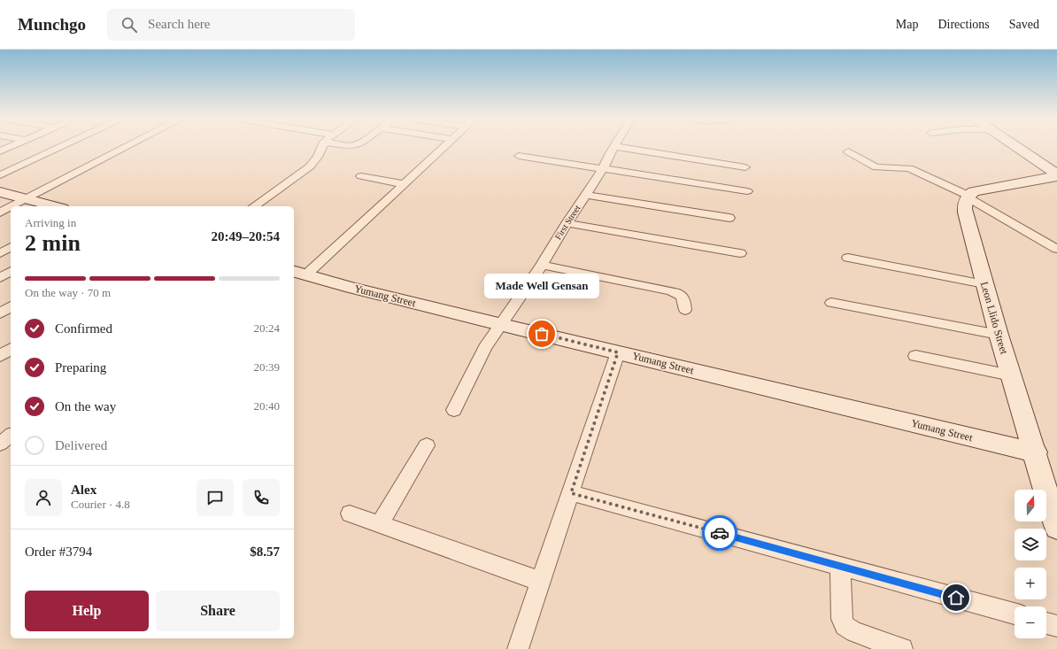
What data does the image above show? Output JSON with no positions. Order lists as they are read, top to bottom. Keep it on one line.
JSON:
{"streets":{"main road":["Yumang Street","Leon Llido Street"],"street":["First Street"]},"crossings":[["First Street","Yumang Street"],["Yumang Street","Leon Llido Street"]],"places":["Made Well Gensan"],"north":"top","page":{"header":"Munchgo","search":"Search here","nav":["Map","Directions","Saved"],"heading":["2 min","Arriving in","20:49–20:54"],"panel":["Alex","Courier · 4.8","Order #3794","$8.57"],"bar":"On the way · 70 m","bubble":"Made Well Gensan","list":[["Confirmed","20:24"],["Preparing","20:39"],["On the way","20:40"],"Delivered"],"map_buttons":["+","−"],"buttons":["Help","Share"]}}
